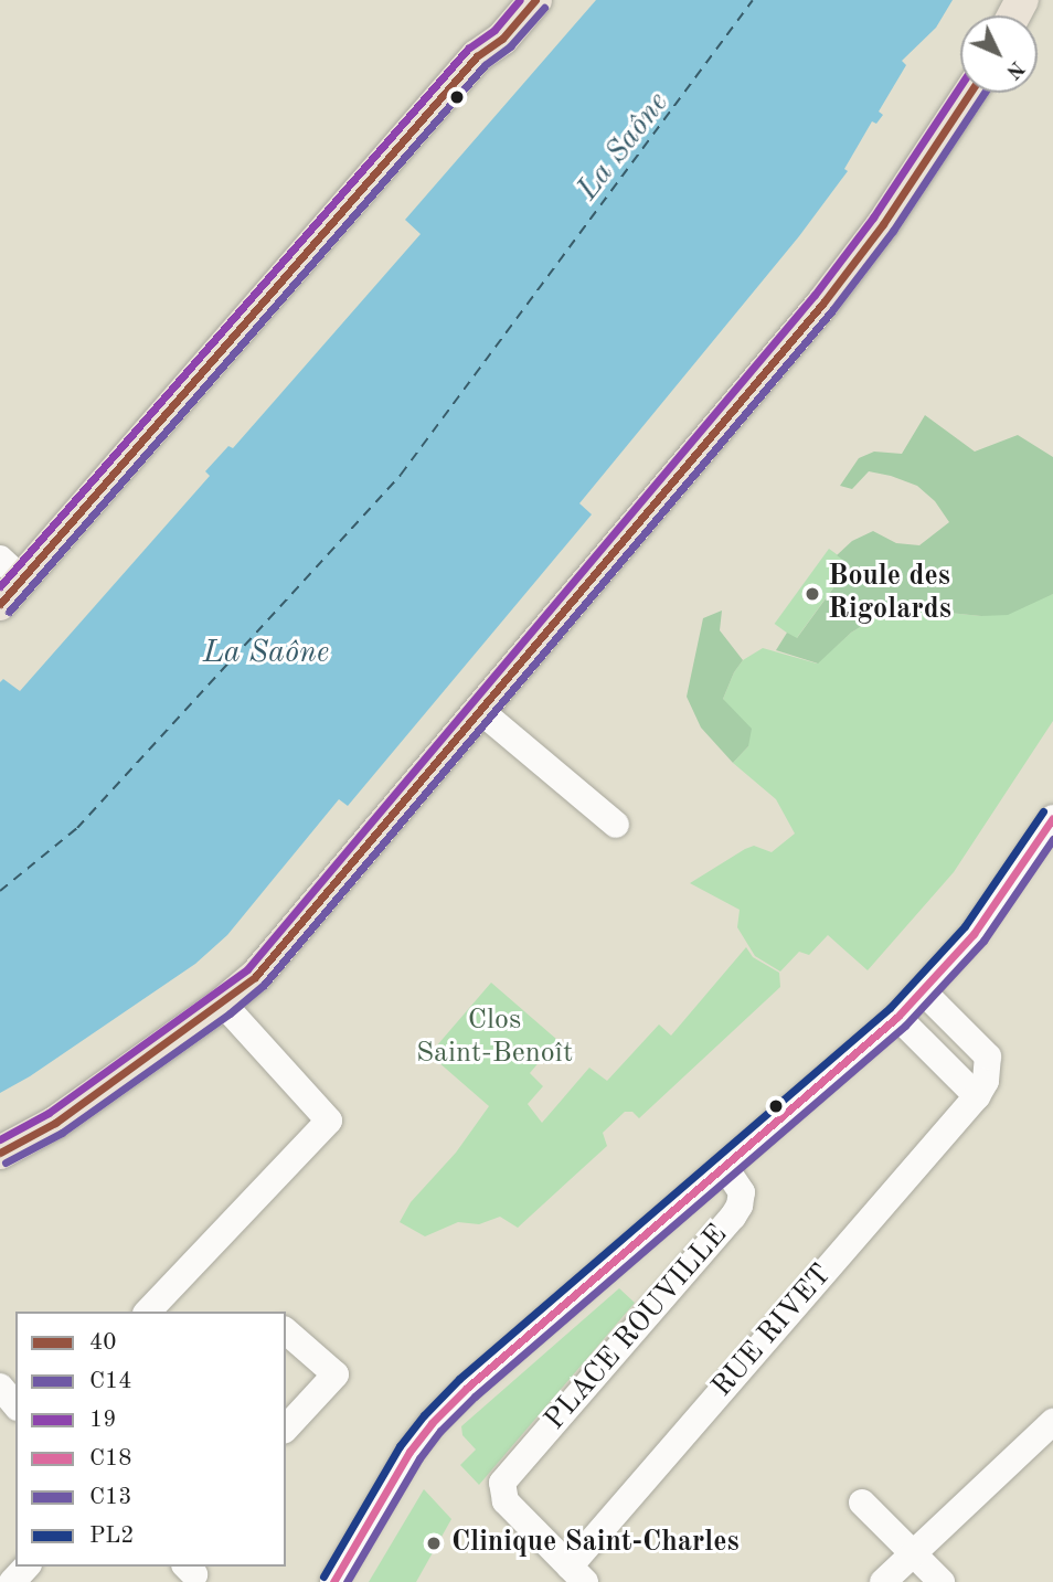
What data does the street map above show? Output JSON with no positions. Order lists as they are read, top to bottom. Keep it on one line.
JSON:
{"streets":{"street":["PLACE ROUVILLE","RUE RIVET"]},"crossings":[["PLACE ROUVILLE","RUE RIVET"]],"water":["La Saône"],"parks":["Clos Saint-Benoît"],"places":["Boule des Rigolards","Clinique Saint-Charles"],"lines":["transit line 40","transit line 19","transit line C14","transit line PL2","transit line C18","transit line C13"],"legend":["40","C14","19","C18","C13","PL2"],"north":"bottom right"}
